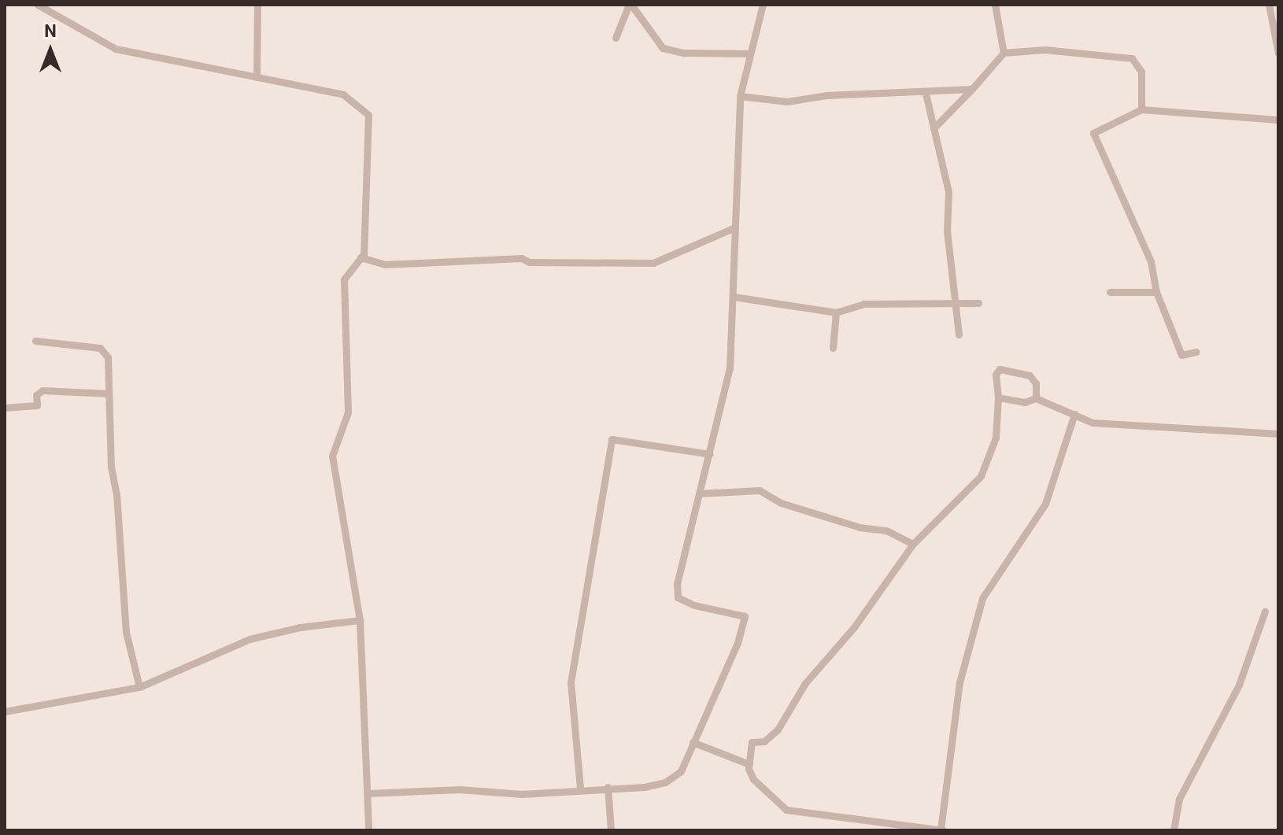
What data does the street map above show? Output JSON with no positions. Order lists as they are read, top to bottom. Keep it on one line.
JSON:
{"north":"top"}
